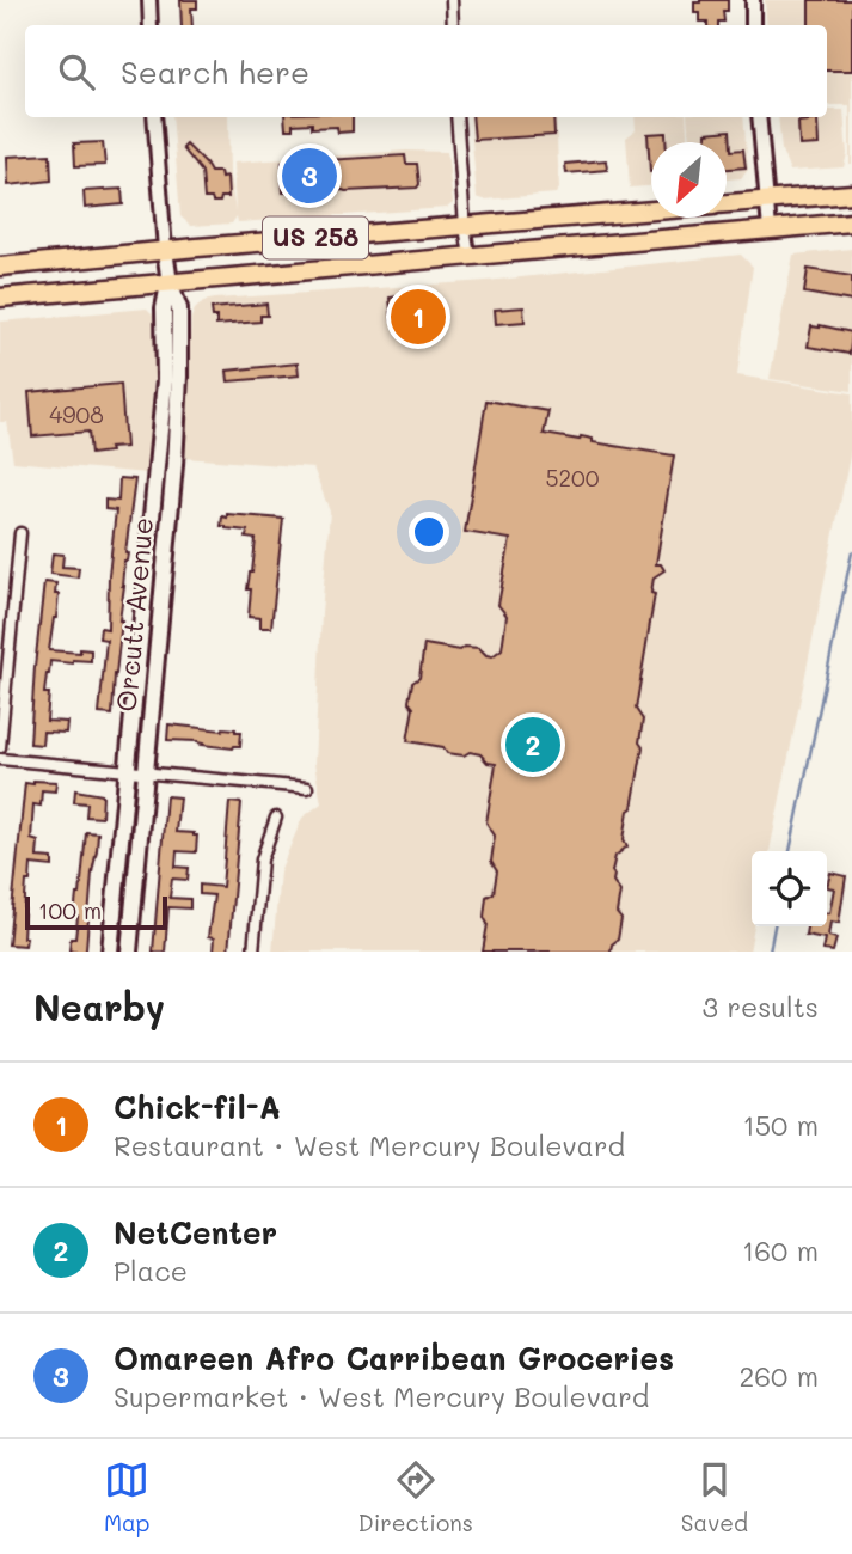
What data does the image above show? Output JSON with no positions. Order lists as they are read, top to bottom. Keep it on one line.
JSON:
{"streets":{"highway":["US 258"],"main road":["Orcutt Avenue"]},"crossings":[["US 258","Orcutt Avenue"]],"house_numbers":["4908","5200"],"scale_bar":"100 m","north":"bottom left","page":{"search":"Search here","pins":["3","1","2"],"scale":"100 m","heading":["Nearby","3 results"],"list":[{"mark":"1","name":"Chick-fil-A","note":"Restaurant · West Mercury Boulevard","value":"150 m"},{"mark":"2","name":"NetCenter","note":"Place","value":"160 m"},{"mark":"3","name":"Omareen Afro Carribean Groceries","note":"Supermarket · West Mercury Boulevard","value":"260 m"}],"nav":["Map","Directions","Saved"]}}
